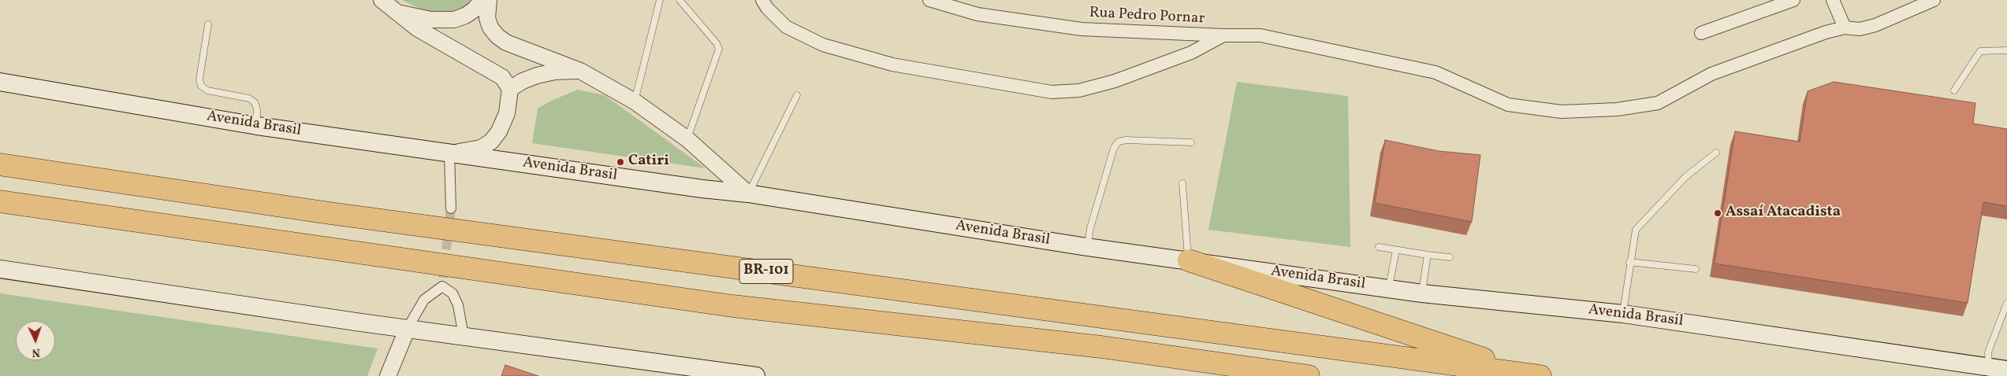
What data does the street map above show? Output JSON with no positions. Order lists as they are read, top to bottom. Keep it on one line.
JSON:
{"streets":{"highway":["BR-101"],"main road":["Avenida Brasil"],"street":["Rua Pedro Pornar"]},"places":["Catiri","Assaí Atacadista"],"north":"bottom"}
